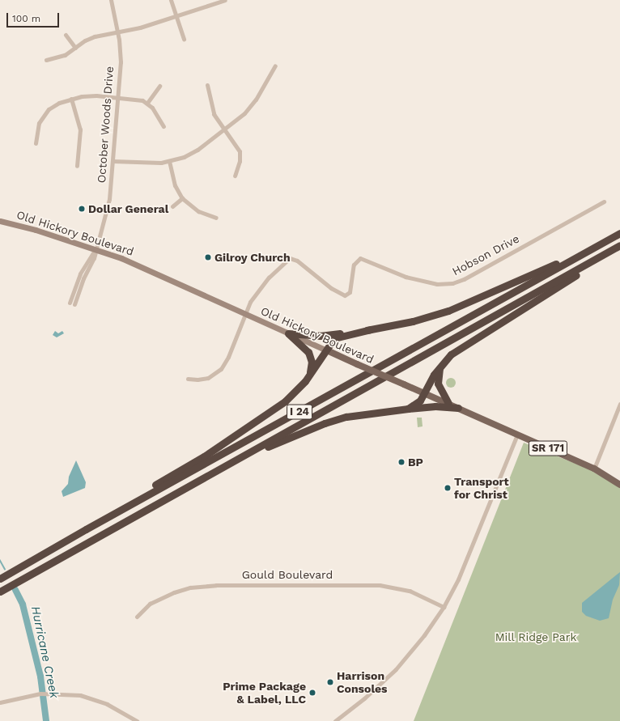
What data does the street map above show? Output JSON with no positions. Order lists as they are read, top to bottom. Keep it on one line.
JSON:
{"streets":{"highway":["I 24"],"main road":["Old Hickory Boulevard","SR 171"],"street":["October Woods Drive","Hobson Drive","Gould Boulevard"]},"crossings":[["October Woods Drive","Old Hickory Boulevard"],["Old Hickory Boulevard","Hobson Drive"]],"water":["Hurricane Creek"],"parks":["Mill Ridge Park"],"places":["Dollar General","Gilroy Church","BP","Transport for Christ","Harrison Consoles","Prime Package & Label, LLC"],"scale_bar":"100 m"}
